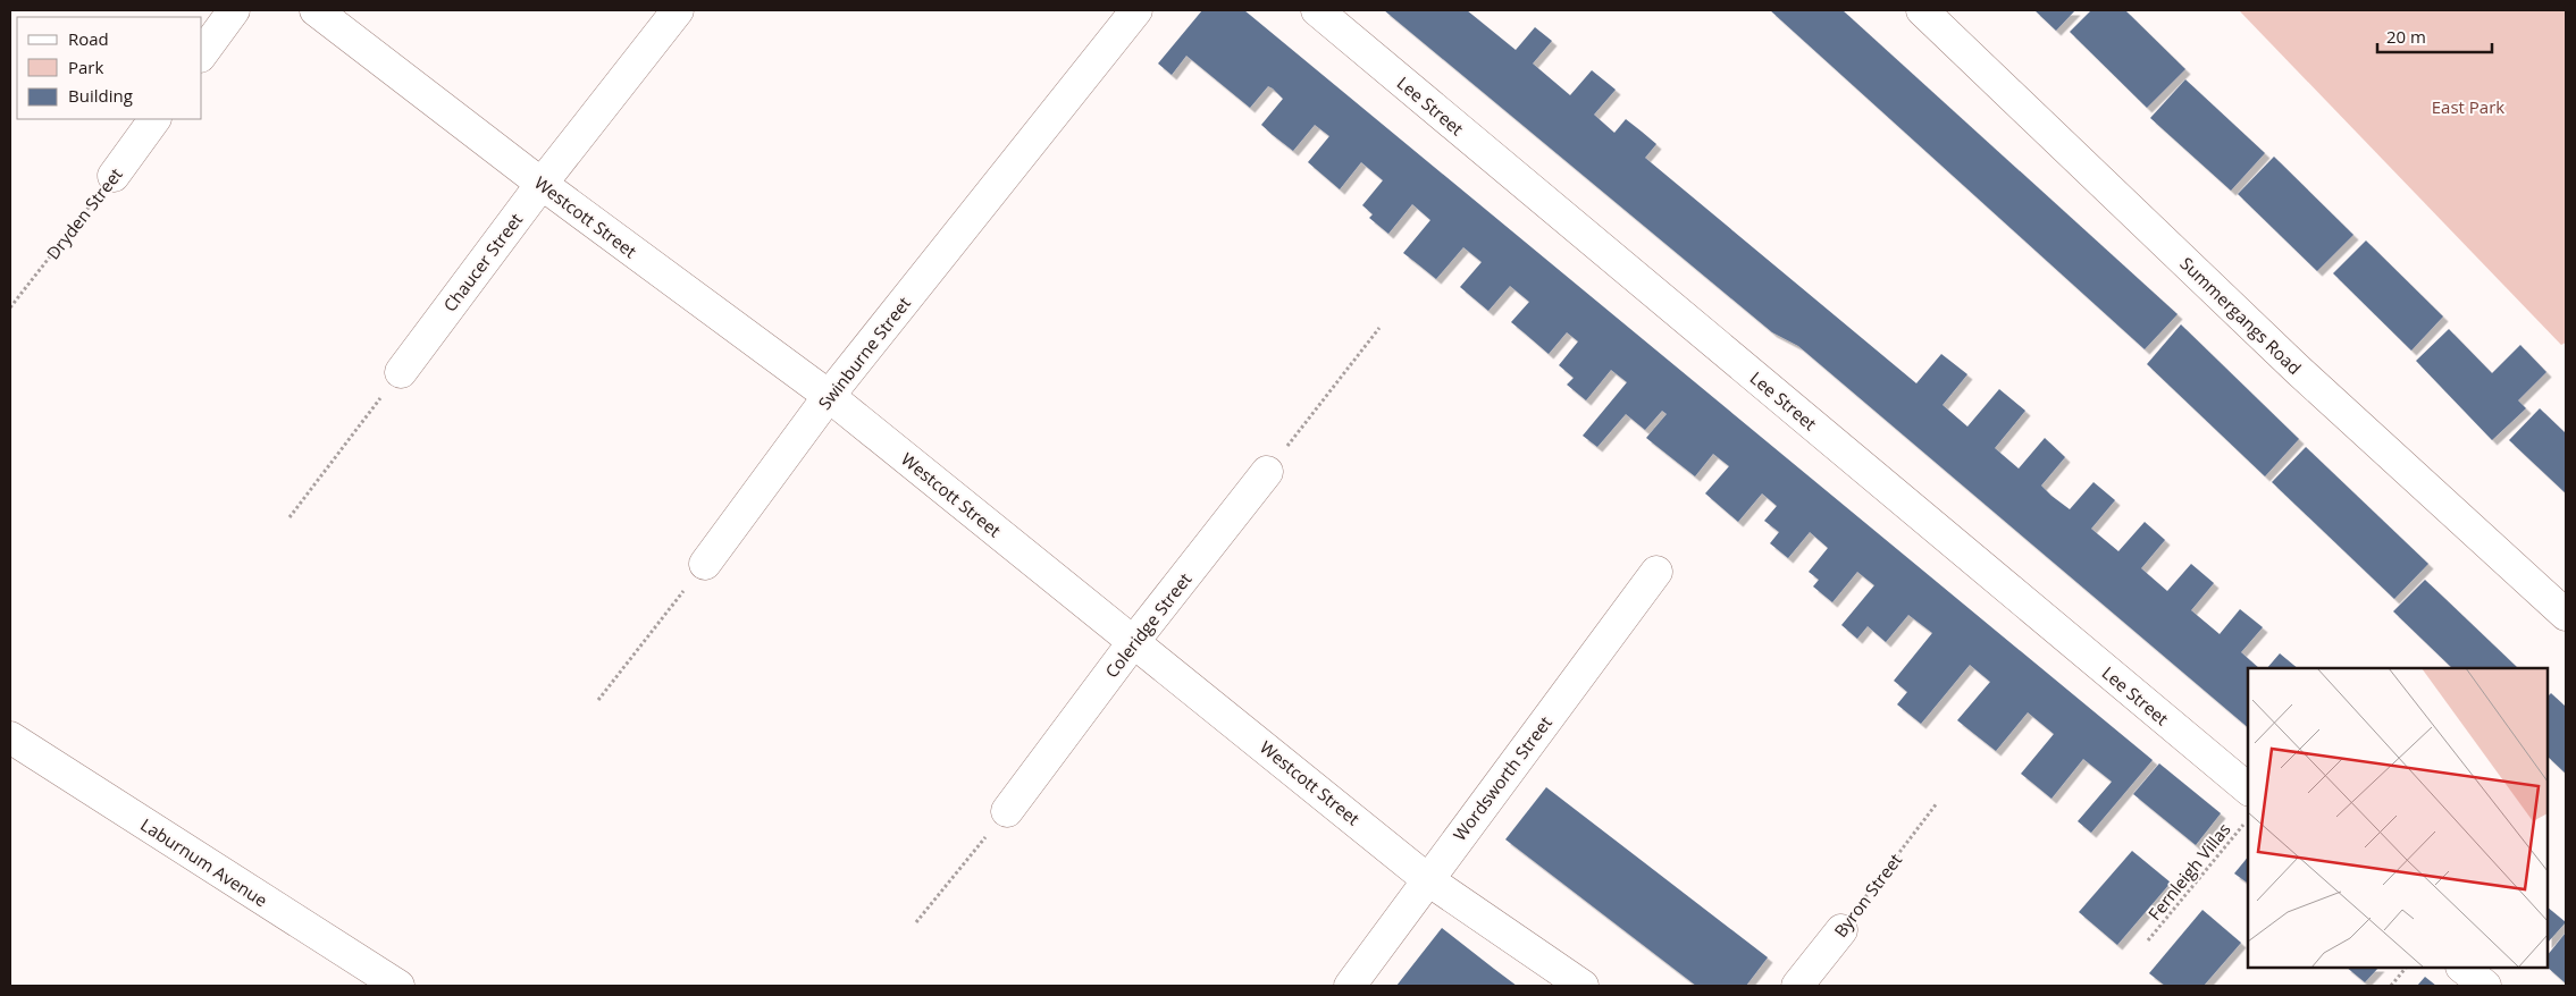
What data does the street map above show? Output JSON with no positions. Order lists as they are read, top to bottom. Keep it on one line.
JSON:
{"streets":{"street":["Lee Street","Dryden Street","Westcott Street","Chaucer Street","Summergangs Road","Swinburne Street","Coleridge Street","Wordsworth Street","Laburnum Avenue","Byron Street"],"path":["Fernleigh Villas"]},"crossings":[["Westcott Street","Chaucer Street"],["Westcott Street","Swinburne Street"],["Westcott Street","Coleridge Street"],["Westcott Street","Wordsworth Street"]],"parks":["East Park"],"legend":["Road","Park","Building"],"scale_bar":"20 m"}
